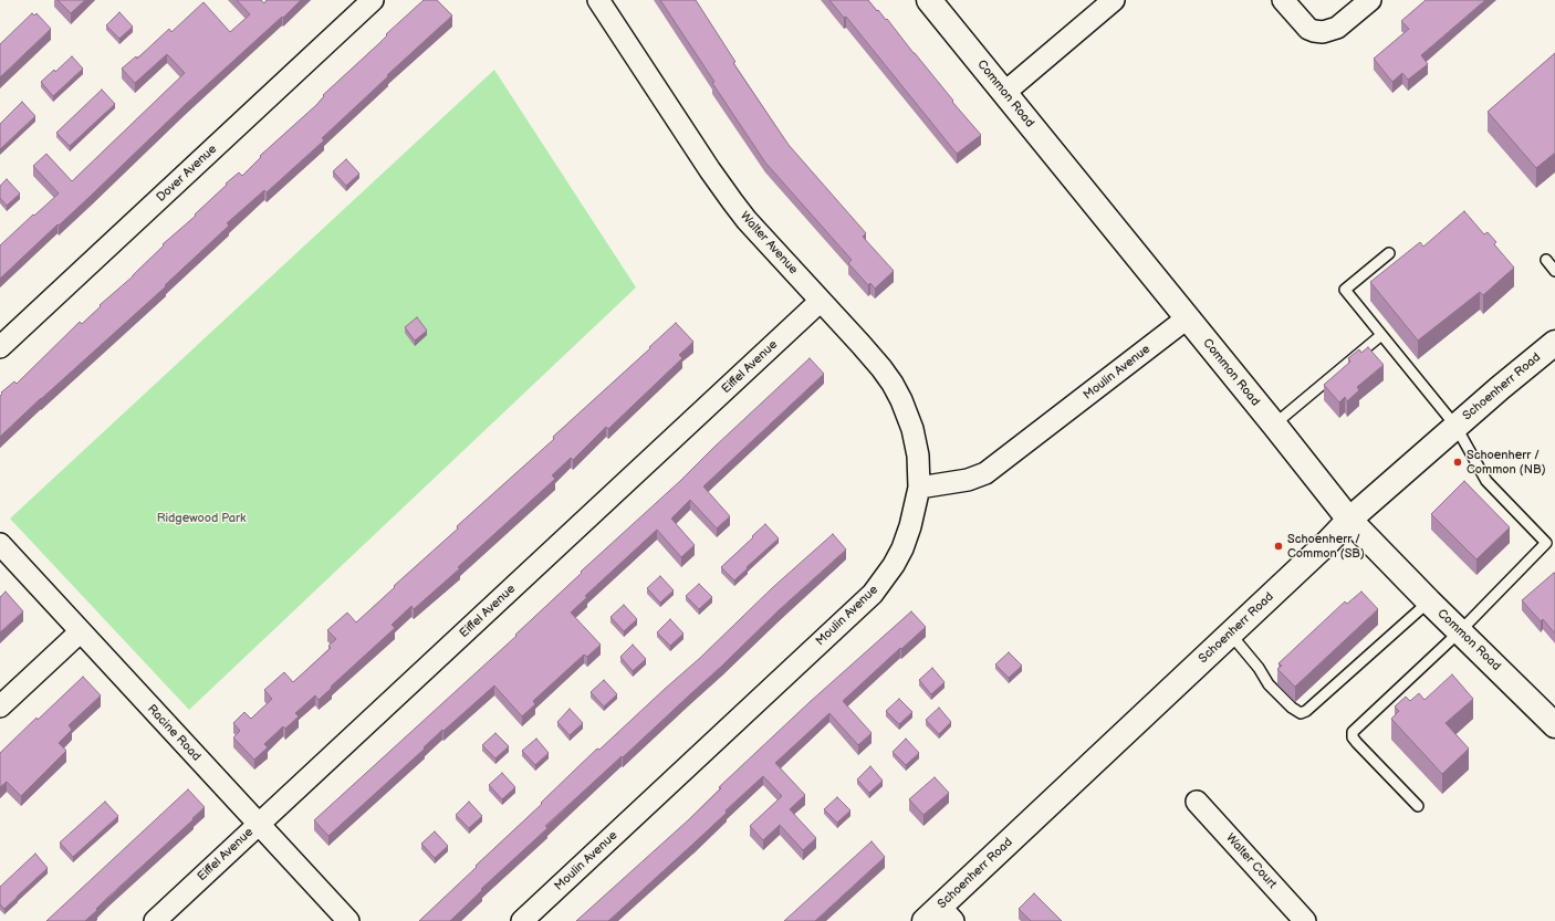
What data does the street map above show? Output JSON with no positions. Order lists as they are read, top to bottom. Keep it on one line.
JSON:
{"streets":{"street":["Common Road","Dover Avenue","Walter Avenue","Eiffel Avenue","Moulin Avenue","Schoenherr Road","Racine Road","Walter Court"]},"crossings":[["Common Road","Moulin Avenue"],["Common Road","Schoenherr Road"],["Walter Avenue","Eiffel Avenue"],["Walter Avenue","Moulin Avenue"],["Eiffel Avenue","Racine Road"]],"parks":["Ridgewood Park"],"places":["Schoenherr / Common (NB)","Schoenherr / Common (SB)"]}
